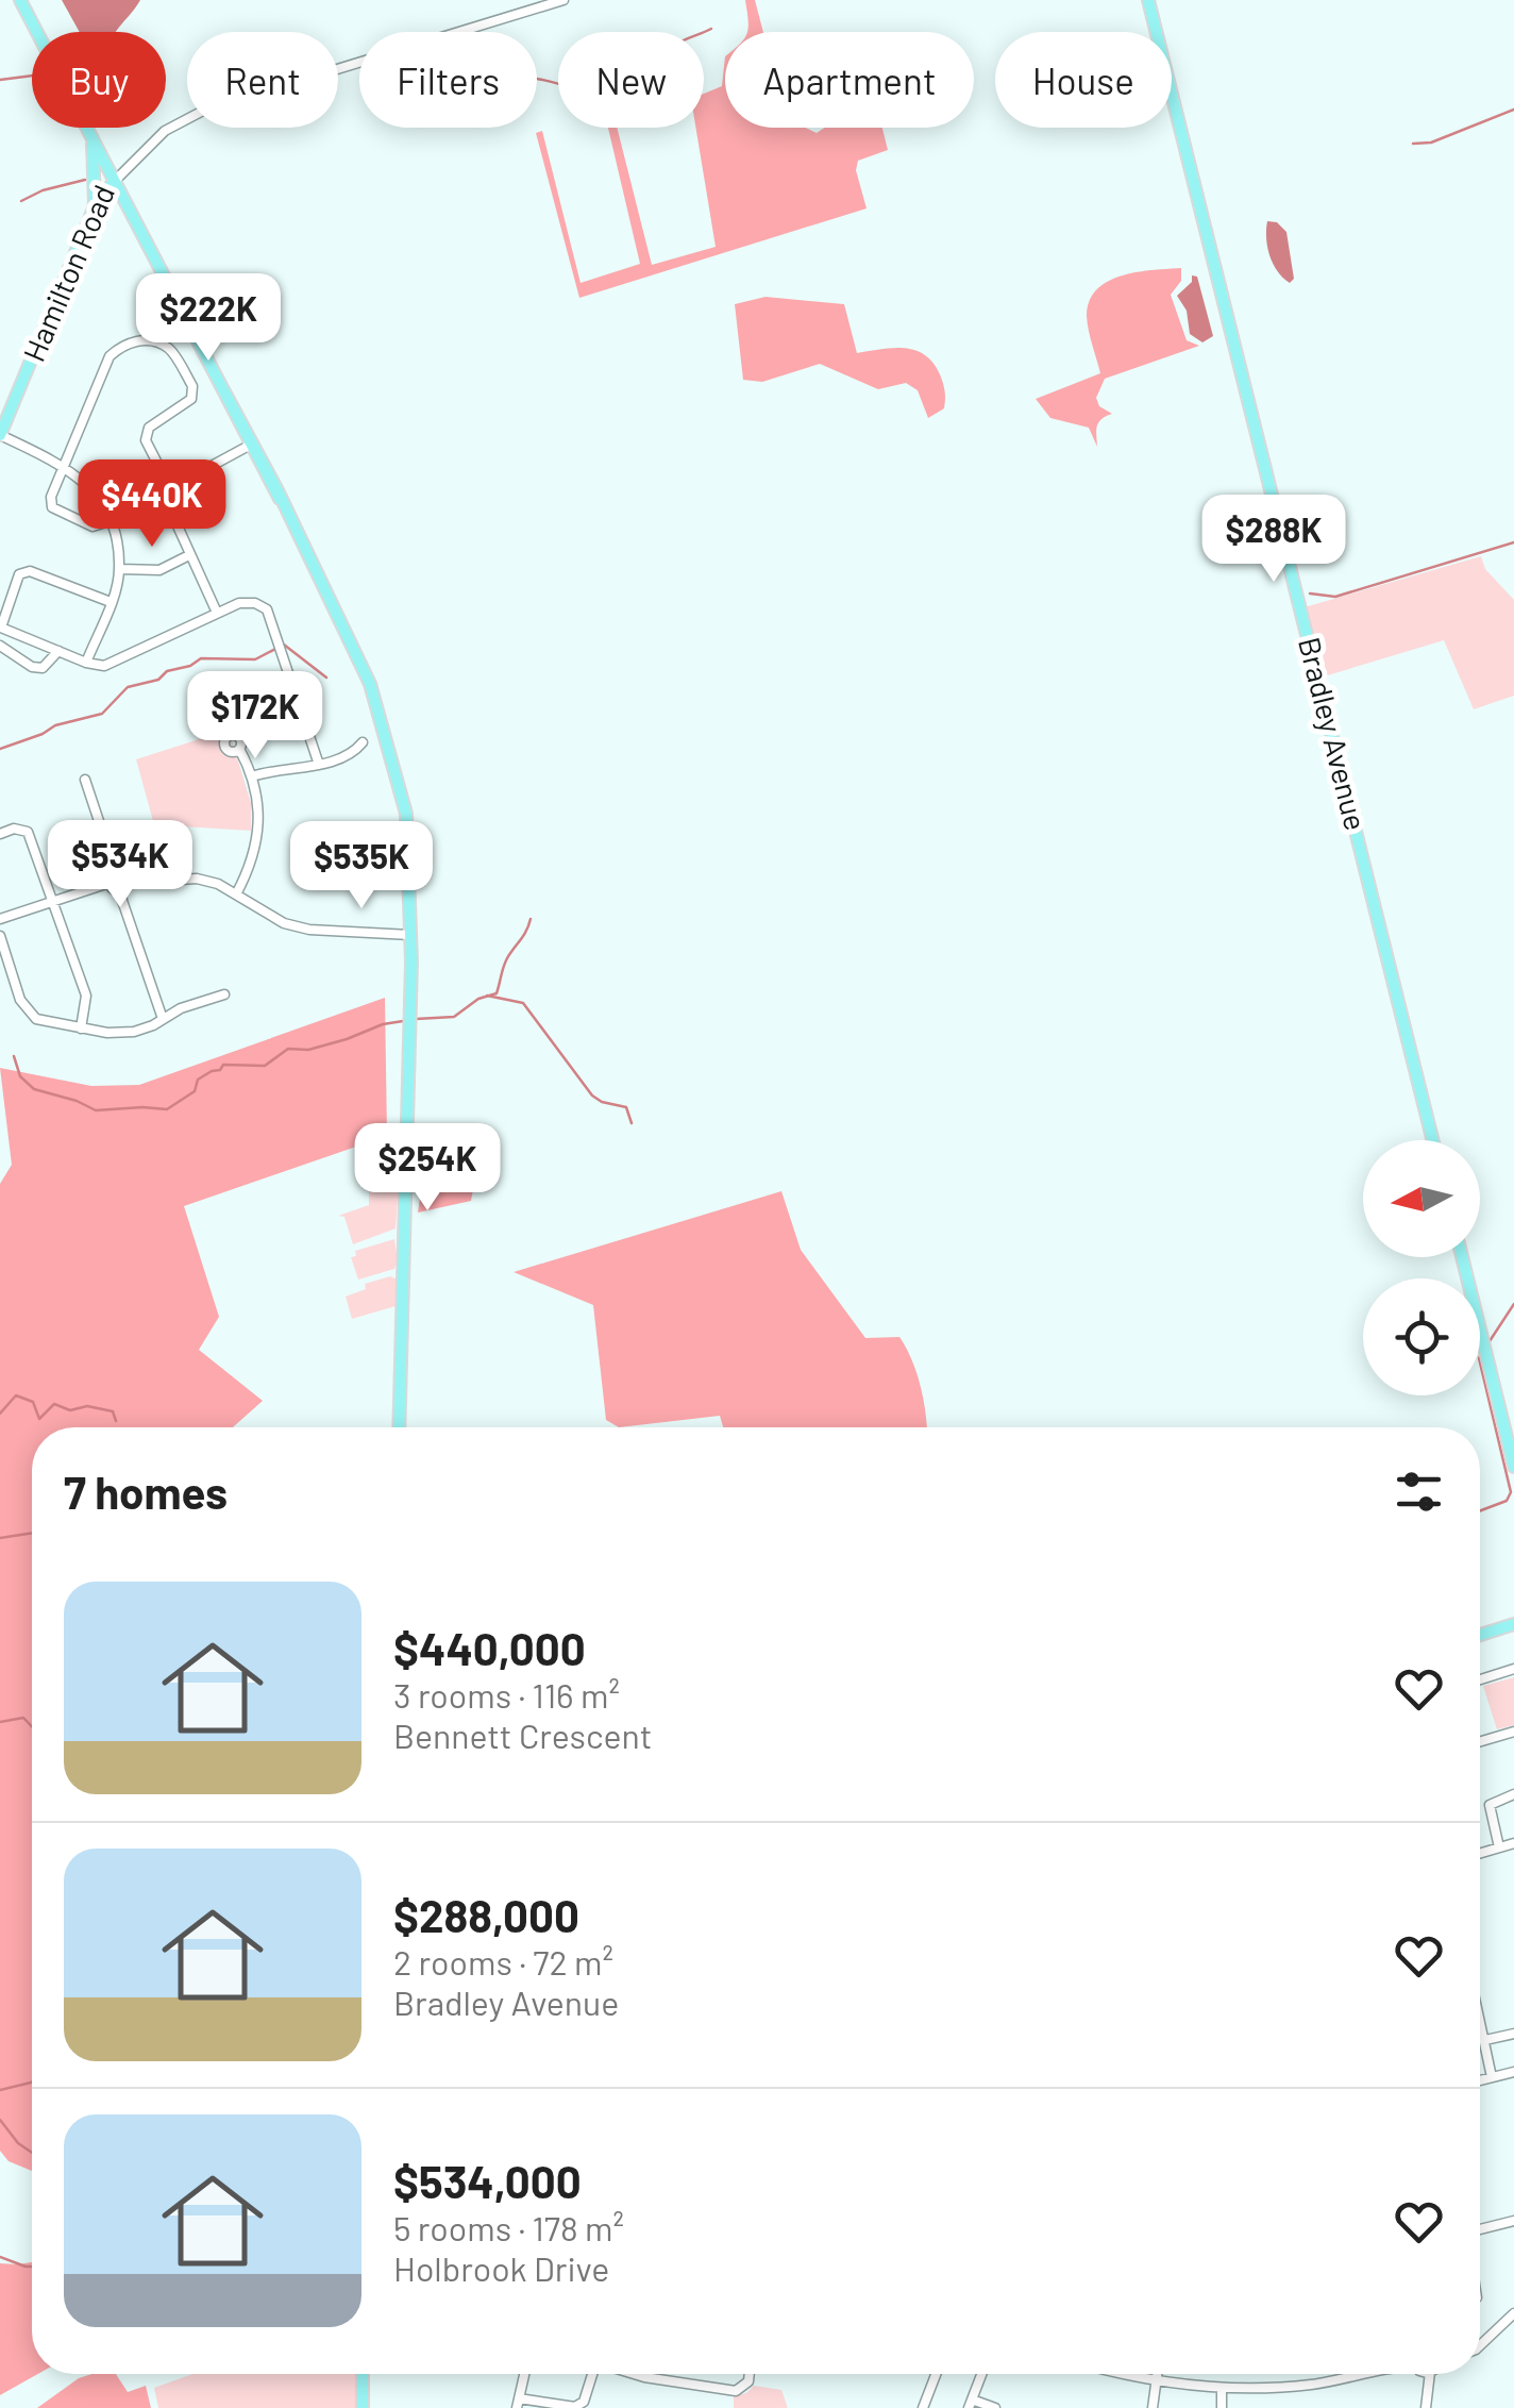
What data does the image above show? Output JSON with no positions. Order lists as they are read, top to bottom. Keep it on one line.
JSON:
{"streets":{"main road":["Hamilton Road","Bradley Avenue"]},"north":"left","page":{"chip":["Buy","Rent","Filters","New","Apartment","House"],"price":["$222K","$440K","$288K","$172K","$534K","$535K","$254K"],"heading":"7 homes","list":[{"name":"$440,000","note":"3 rooms · 116 m² · Bennett Crescent"},{"name":"$288,000","note":"2 rooms · 72 m² · Bradley Avenue"},{"name":"$534,000","note":"5 rooms · 178 m² · Holbrook Drive"}]}}
